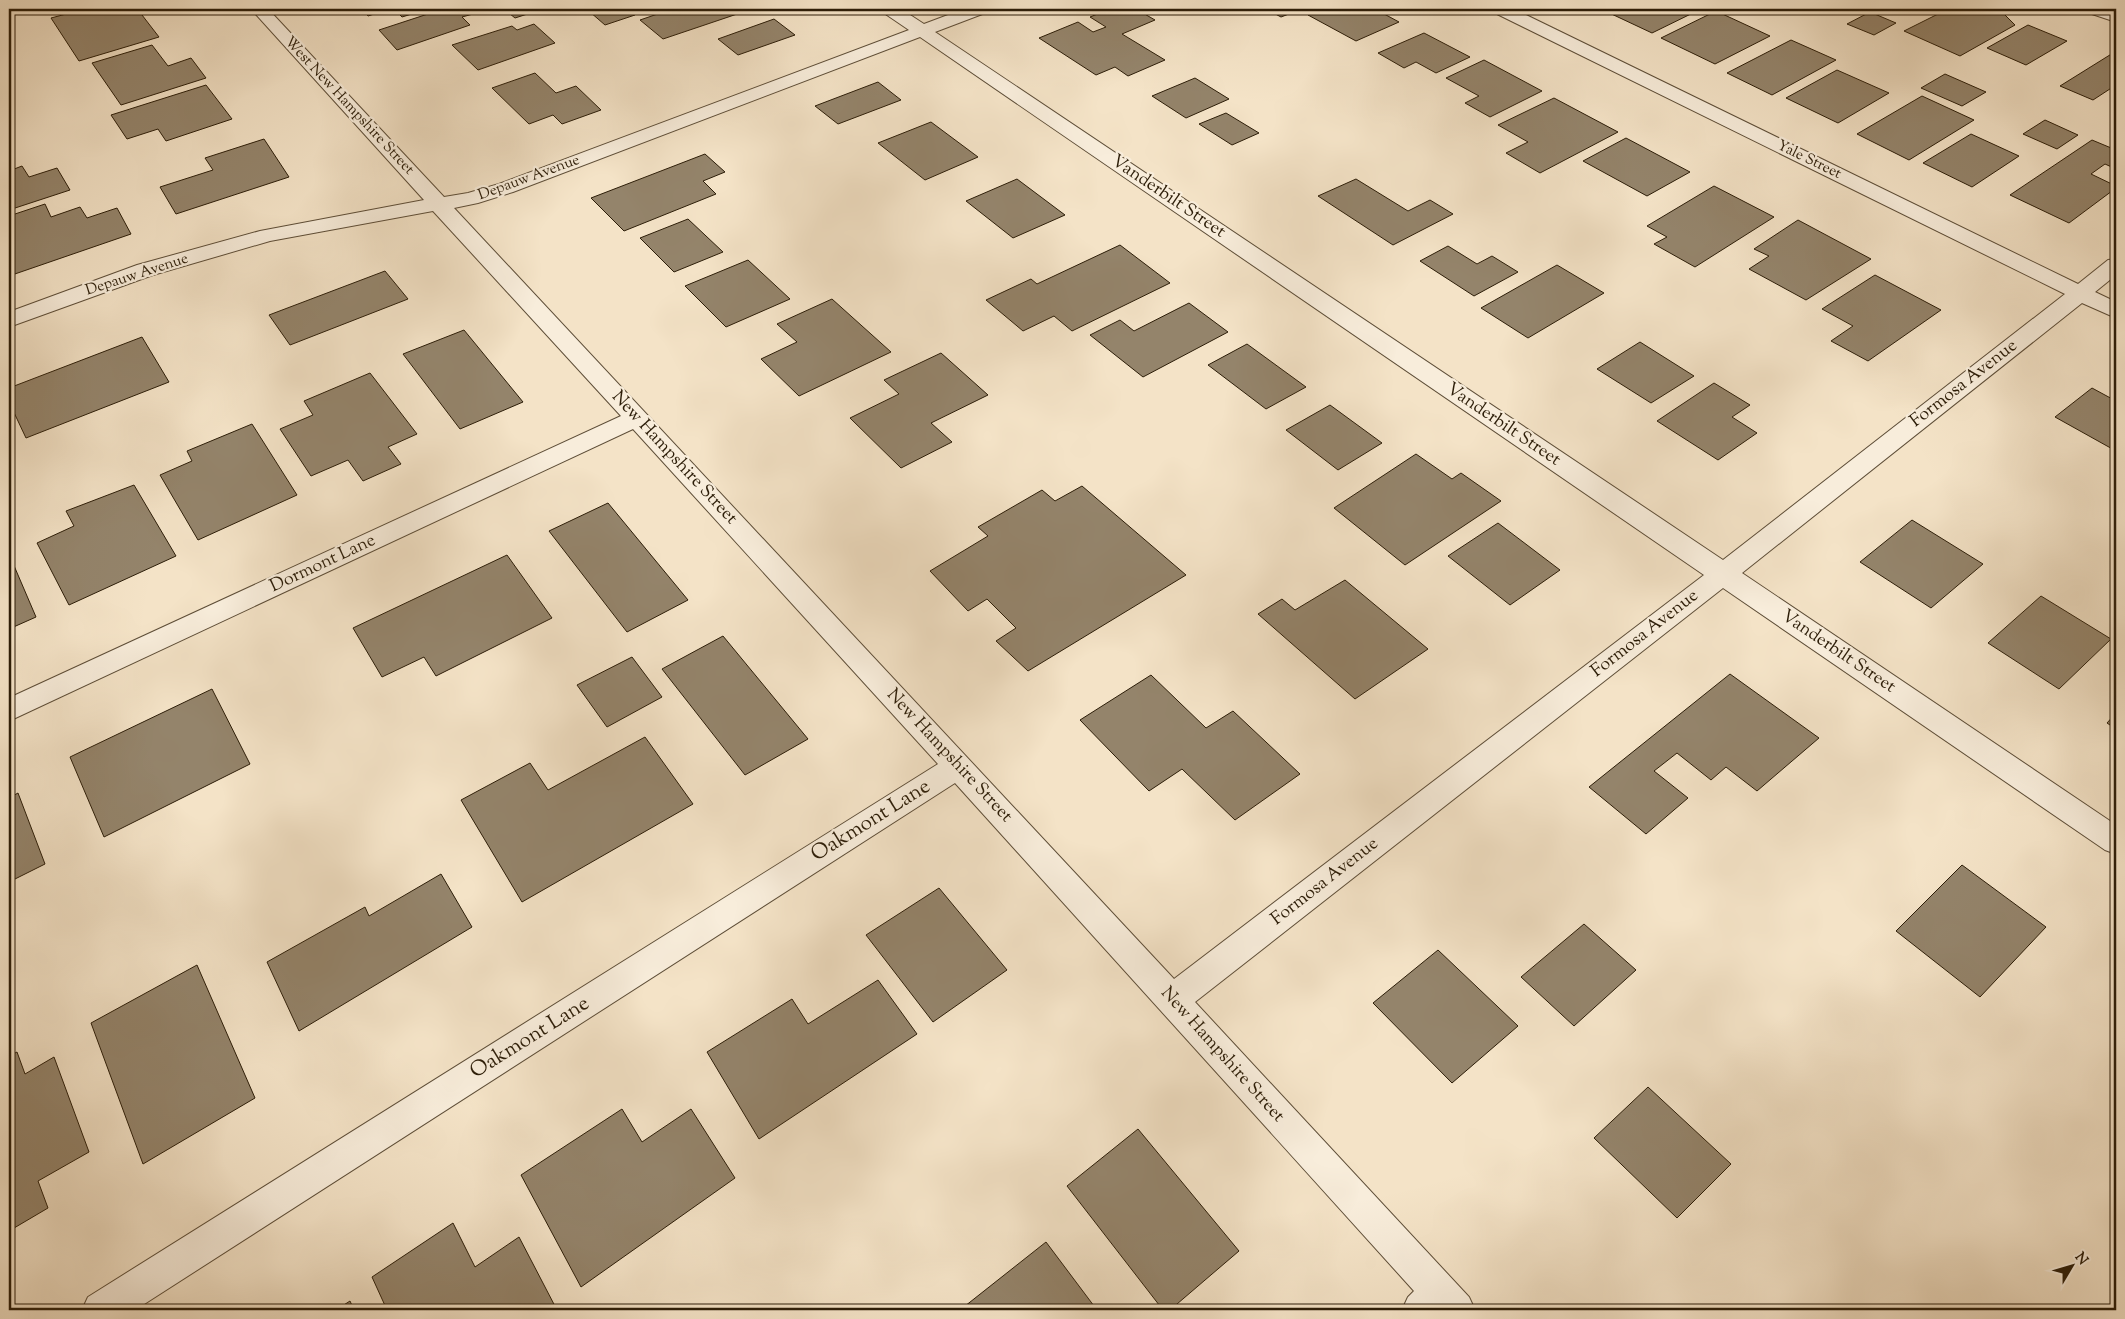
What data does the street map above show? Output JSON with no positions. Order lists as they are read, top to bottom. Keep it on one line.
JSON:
{"streets":{"street":["West New Hampshire Street","Yale Street","Depauw Avenue","Vanderbilt Street","Formosa Avenue","New Hampshire Street","Dormont Lane","Oakmont Lane"]},"crossings":[["West New Hampshire Street","Depauw Avenue"],["West New Hampshire Street","New Hampshire Street"],["Yale Street","Formosa Avenue"],["Depauw Avenue","Vanderbilt Street"],["Depauw Avenue","New Hampshire Street"],["Vanderbilt Street","Formosa Avenue"],["Formosa Avenue","New Hampshire Street"],["New Hampshire Street","Dormont Lane"],["New Hampshire Street","Oakmont Lane"]],"north":"top right"}
